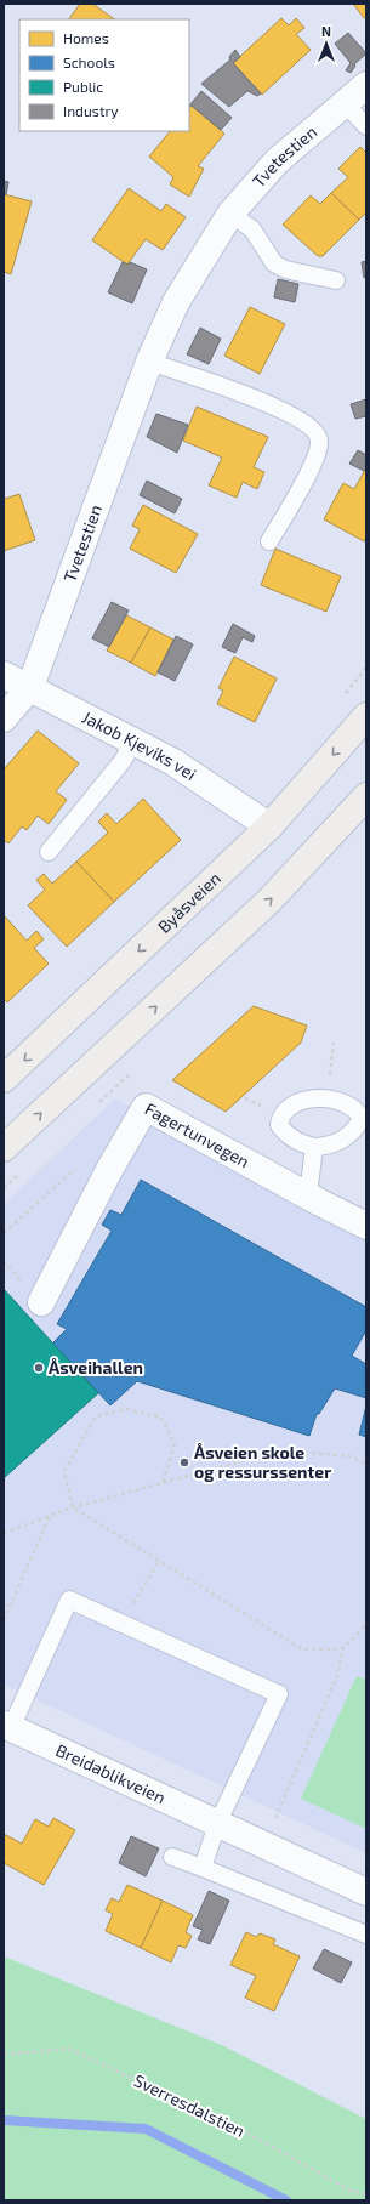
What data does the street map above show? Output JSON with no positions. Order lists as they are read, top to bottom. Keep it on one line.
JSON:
{"streets":{"main road":["Byåsveien"],"street":["Tvetestien","Jakob Kjeviks vei","Fagertunvegen","Breidablikveien"],"path":["Sverresdalstien"]},"crossings":[["Tvetestien","Jakob Kjeviks vei"],["Jakob Kjeviks vei","Byåsveien"]],"places":["Åsveihallen","Åsveien skole og ressurssenter"],"legend":["Homes","Schools","Public","Industry"],"north":"top"}
